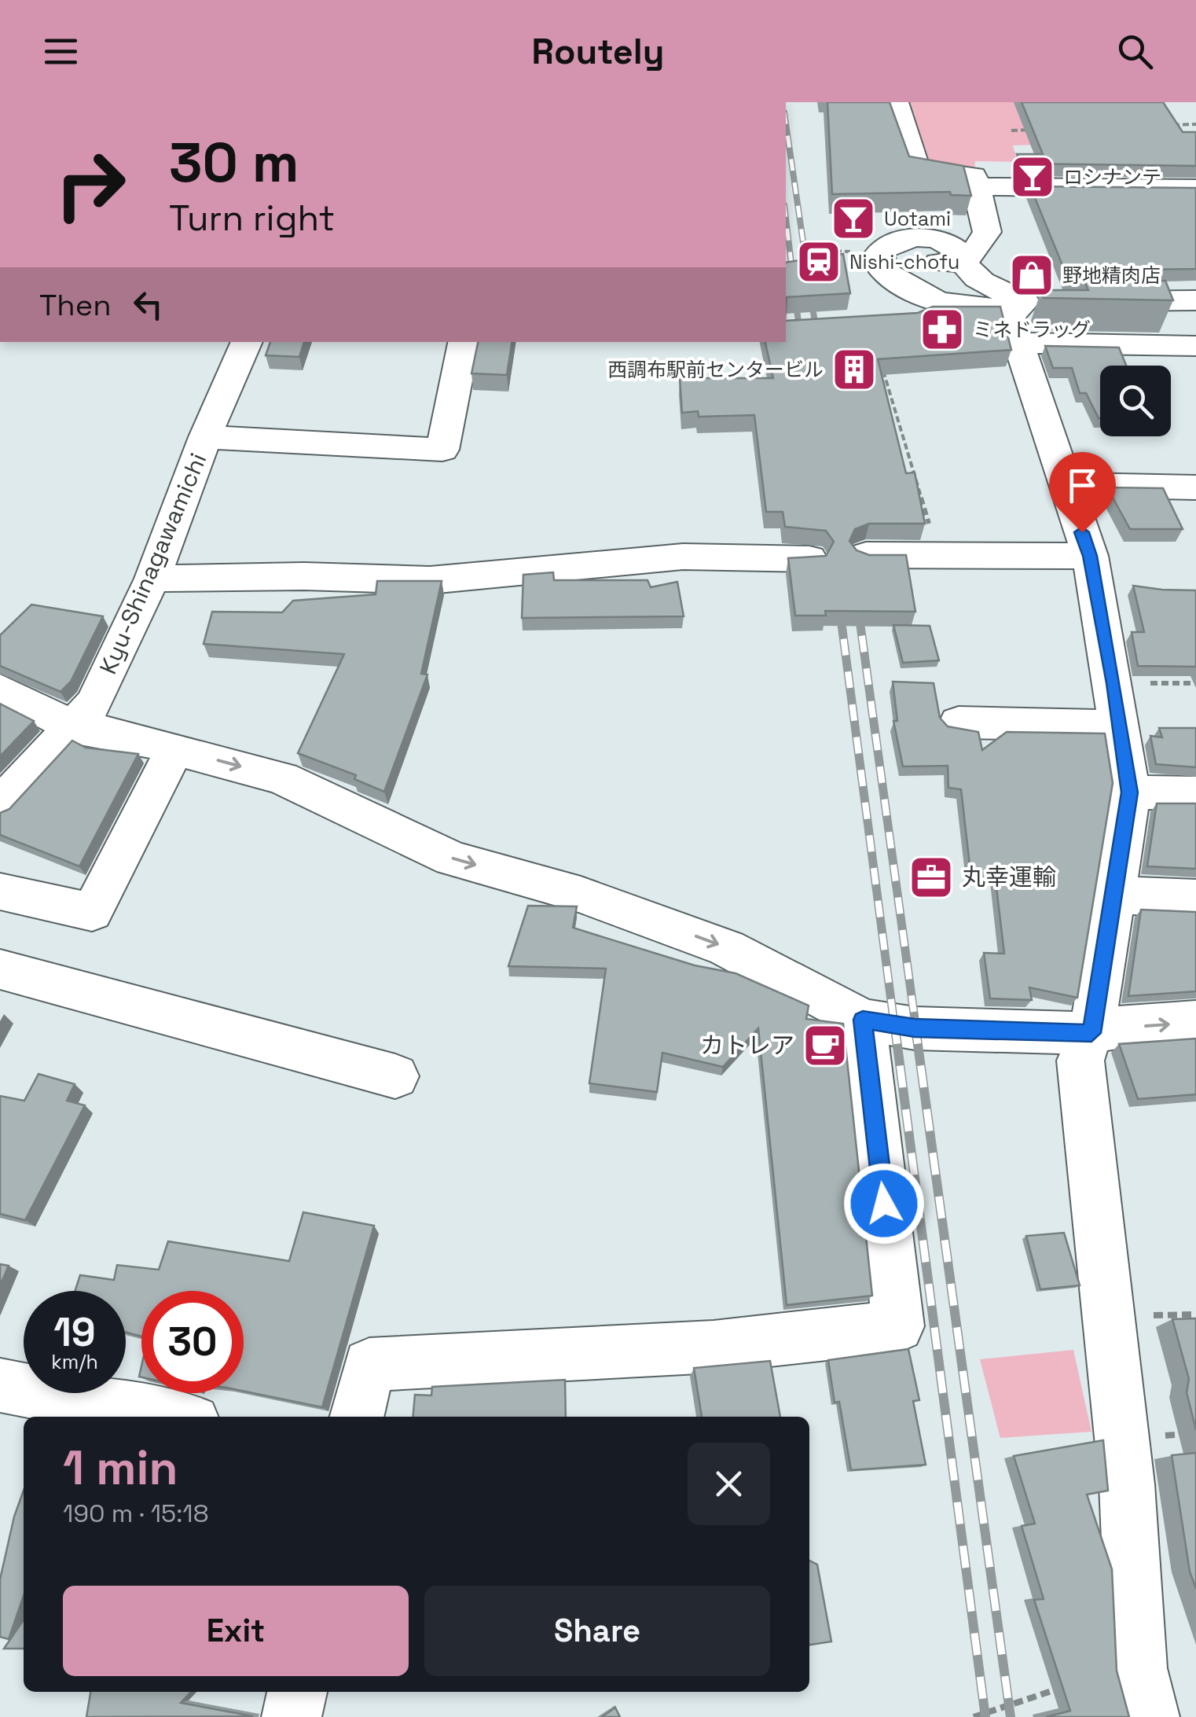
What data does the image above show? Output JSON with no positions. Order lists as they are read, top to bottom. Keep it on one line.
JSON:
{"streets":{"street":["Kyu-Shinagawamichi"]},"places":{"bar":["ロシナンテ","Uotami"],"station":["Nishi-chofu"],"shop":["野地精肉店"],"pharmacy":["ミネドラッグ"],"building":["西調布駅前センタービル"],"office":["丸幸運輸"],"cafe":["カトレア"]},"page":{"header":"Routely","turn":["30 m","Turn right"],"then":"Then","speed":"19 km/h","limit":"30","heading":["1 min","190 m · 15:18"],"buttons":["Exit","Share"]}}
